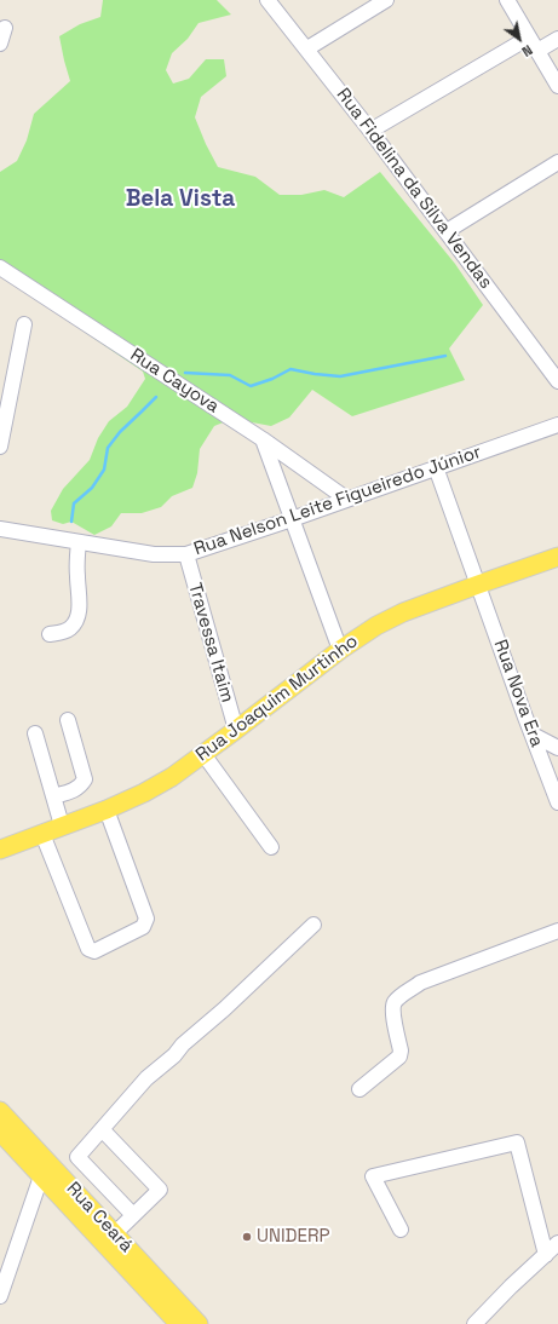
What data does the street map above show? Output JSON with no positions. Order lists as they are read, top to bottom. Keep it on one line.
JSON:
{"streets":{"main road":["Rua Joaquim Murtinho","Rua Ceará"],"street":["Rua Fidelina da Silva Vendas","Rua Cayova","Rua Nelson Leite Figueiredo Júnior","Travessa Itaim","Rua Nova Era"]},"crossings":[["Rua Cayova","Rua Nelson Leite Figueiredo Júnior"],["Rua Nelson Leite Figueiredo Júnior","Travessa Itaim"],["Rua Nelson Leite Figueiredo Júnior","Rua Nova Era"],["Travessa Itaim","Rua Joaquim Murtinho"],["Rua Nova Era","Rua Joaquim Murtinho"]],"districts":["Bela Vista"],"places":["UNIDERP"],"north":"bottom right"}
